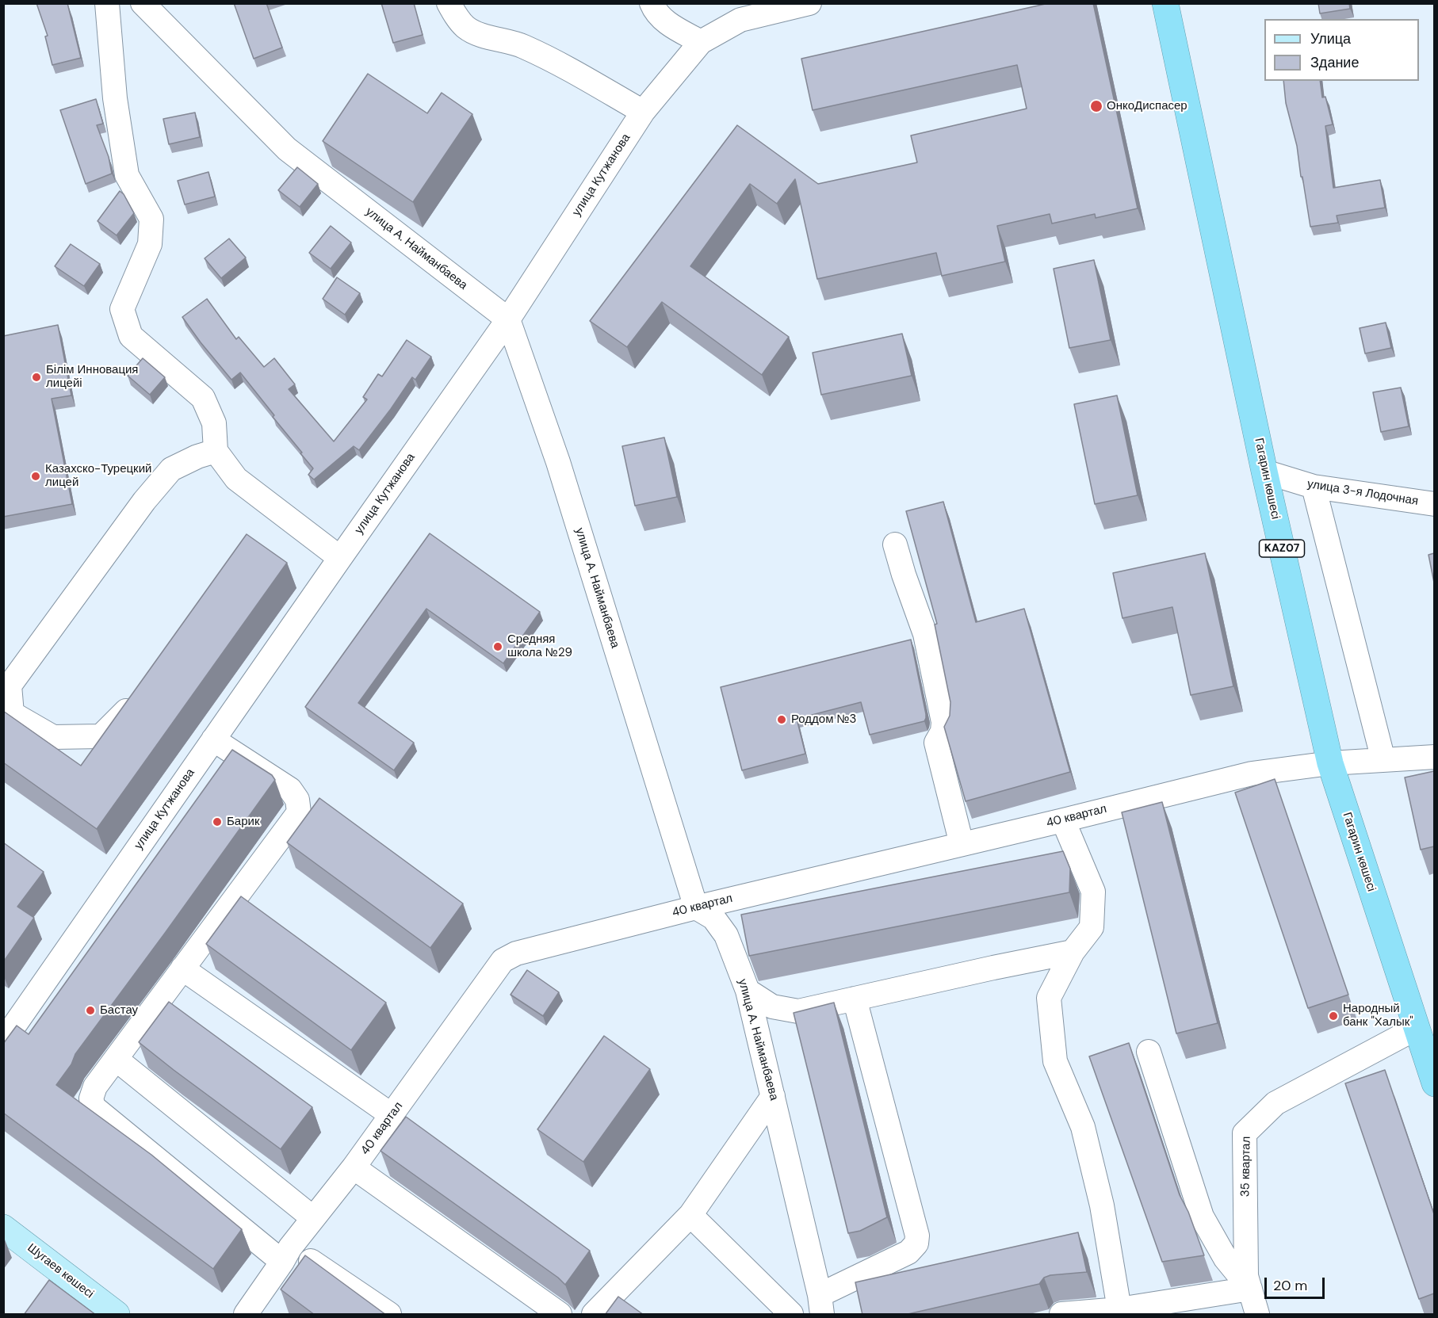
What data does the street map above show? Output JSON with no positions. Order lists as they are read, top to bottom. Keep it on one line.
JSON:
{"streets":{"highway":["Гагарин көшесі","KAZ07"],"main road":["Шугаев көшесі"],"street":["улица Кутжанова","улица А. Найманбаева","улица 3-я Лодочная","40 квартал","35 квартал"]},"crossings":[["улица Кутжанова","улица А. Найманбаева"],["улица А. Найманбаева","40 квартал"],["Гагарин көшесі","улица 3-я Лодочная"],["Гагарин көшесі","40 квартал"],["Гагарин көшесі","35 квартал"]],"places":["ОнкоДиспасер","Білім Инновация лицейі","Казахско-Турецкий лицей","Средняя школа №29","Роддом №3","Барик","Бастау","Народный банк \"Халык\""],"legend":["Улица","Здание"],"scale_bar":"20 m"}
